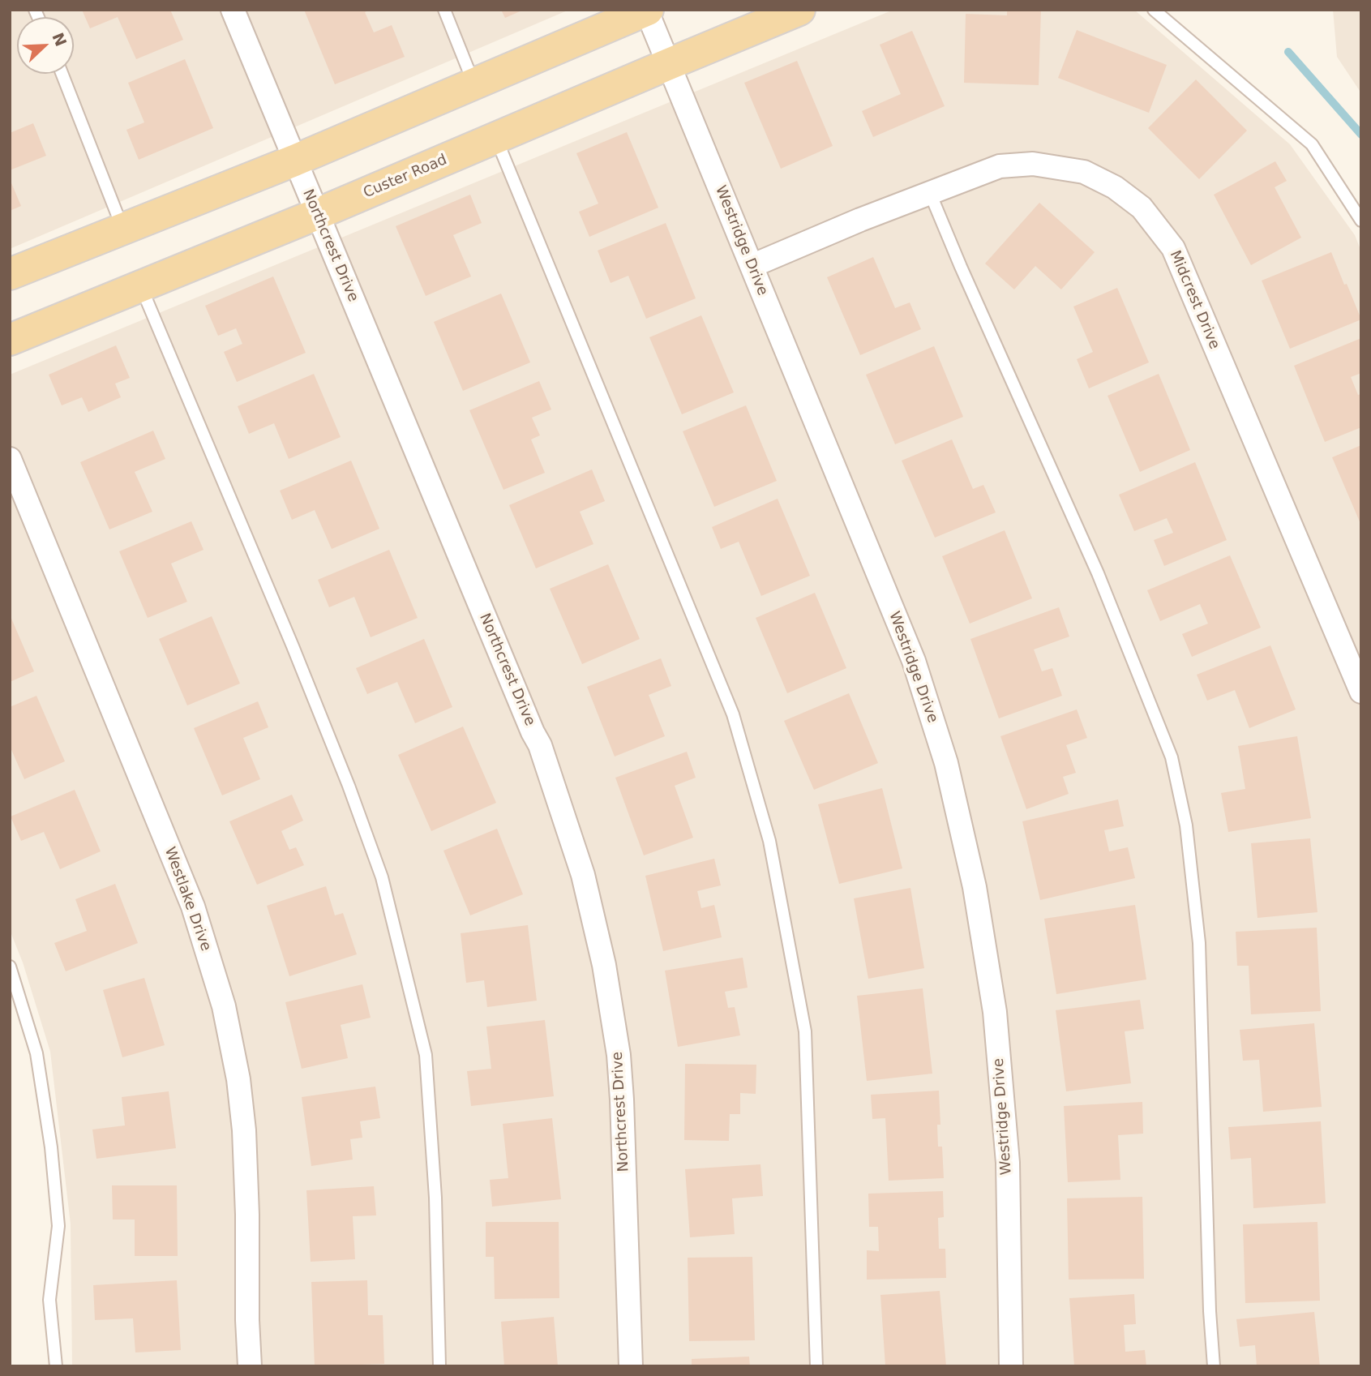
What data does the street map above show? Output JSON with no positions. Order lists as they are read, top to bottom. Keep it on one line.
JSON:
{"streets":{"main road":["Custer Road"],"street":["Westridge Drive","Northcrest Drive","Midcrest Drive","Westlake Drive"]},"crossings":[["Custer Road","Westridge Drive"],["Custer Road","Northcrest Drive"],["Westridge Drive","Midcrest Drive"]],"north":"top right"}
